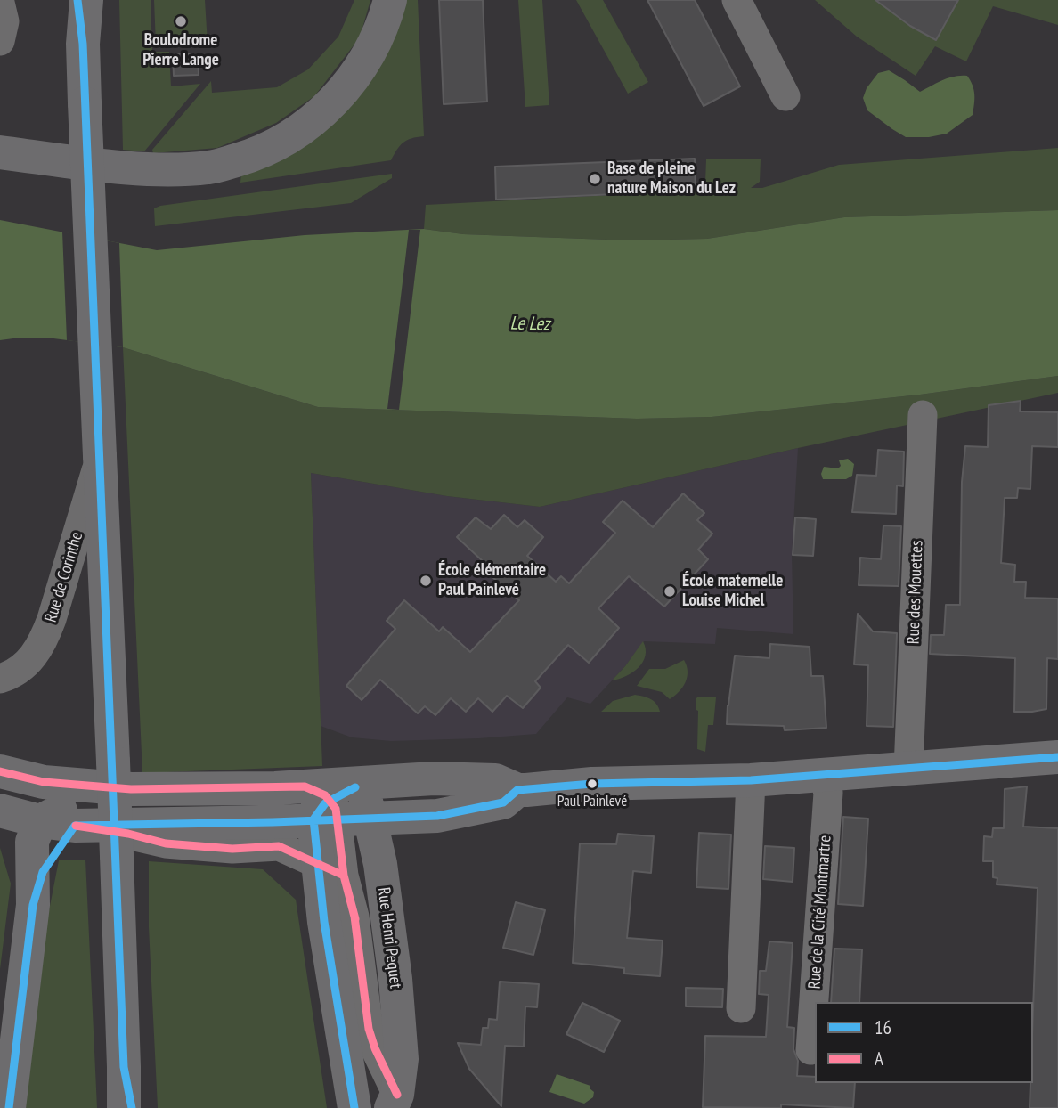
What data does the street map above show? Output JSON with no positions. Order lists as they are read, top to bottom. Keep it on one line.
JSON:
{"streets":{"main road":["Rue Henri Pequet"],"street":["Rue de Corinthe","Rue des Mouettes","Rue de la Cité Montmartre"]},"water":["Le Lez"],"places":["Boulodrome Pierre Lange","Base de pleine nature Maison du Lez","École élémentaire Paul Painlevé","École maternelle Louise Michel","Paul Painlevé"],"lines":["transit line 16","transit line A"],"legend":["16","A"]}
